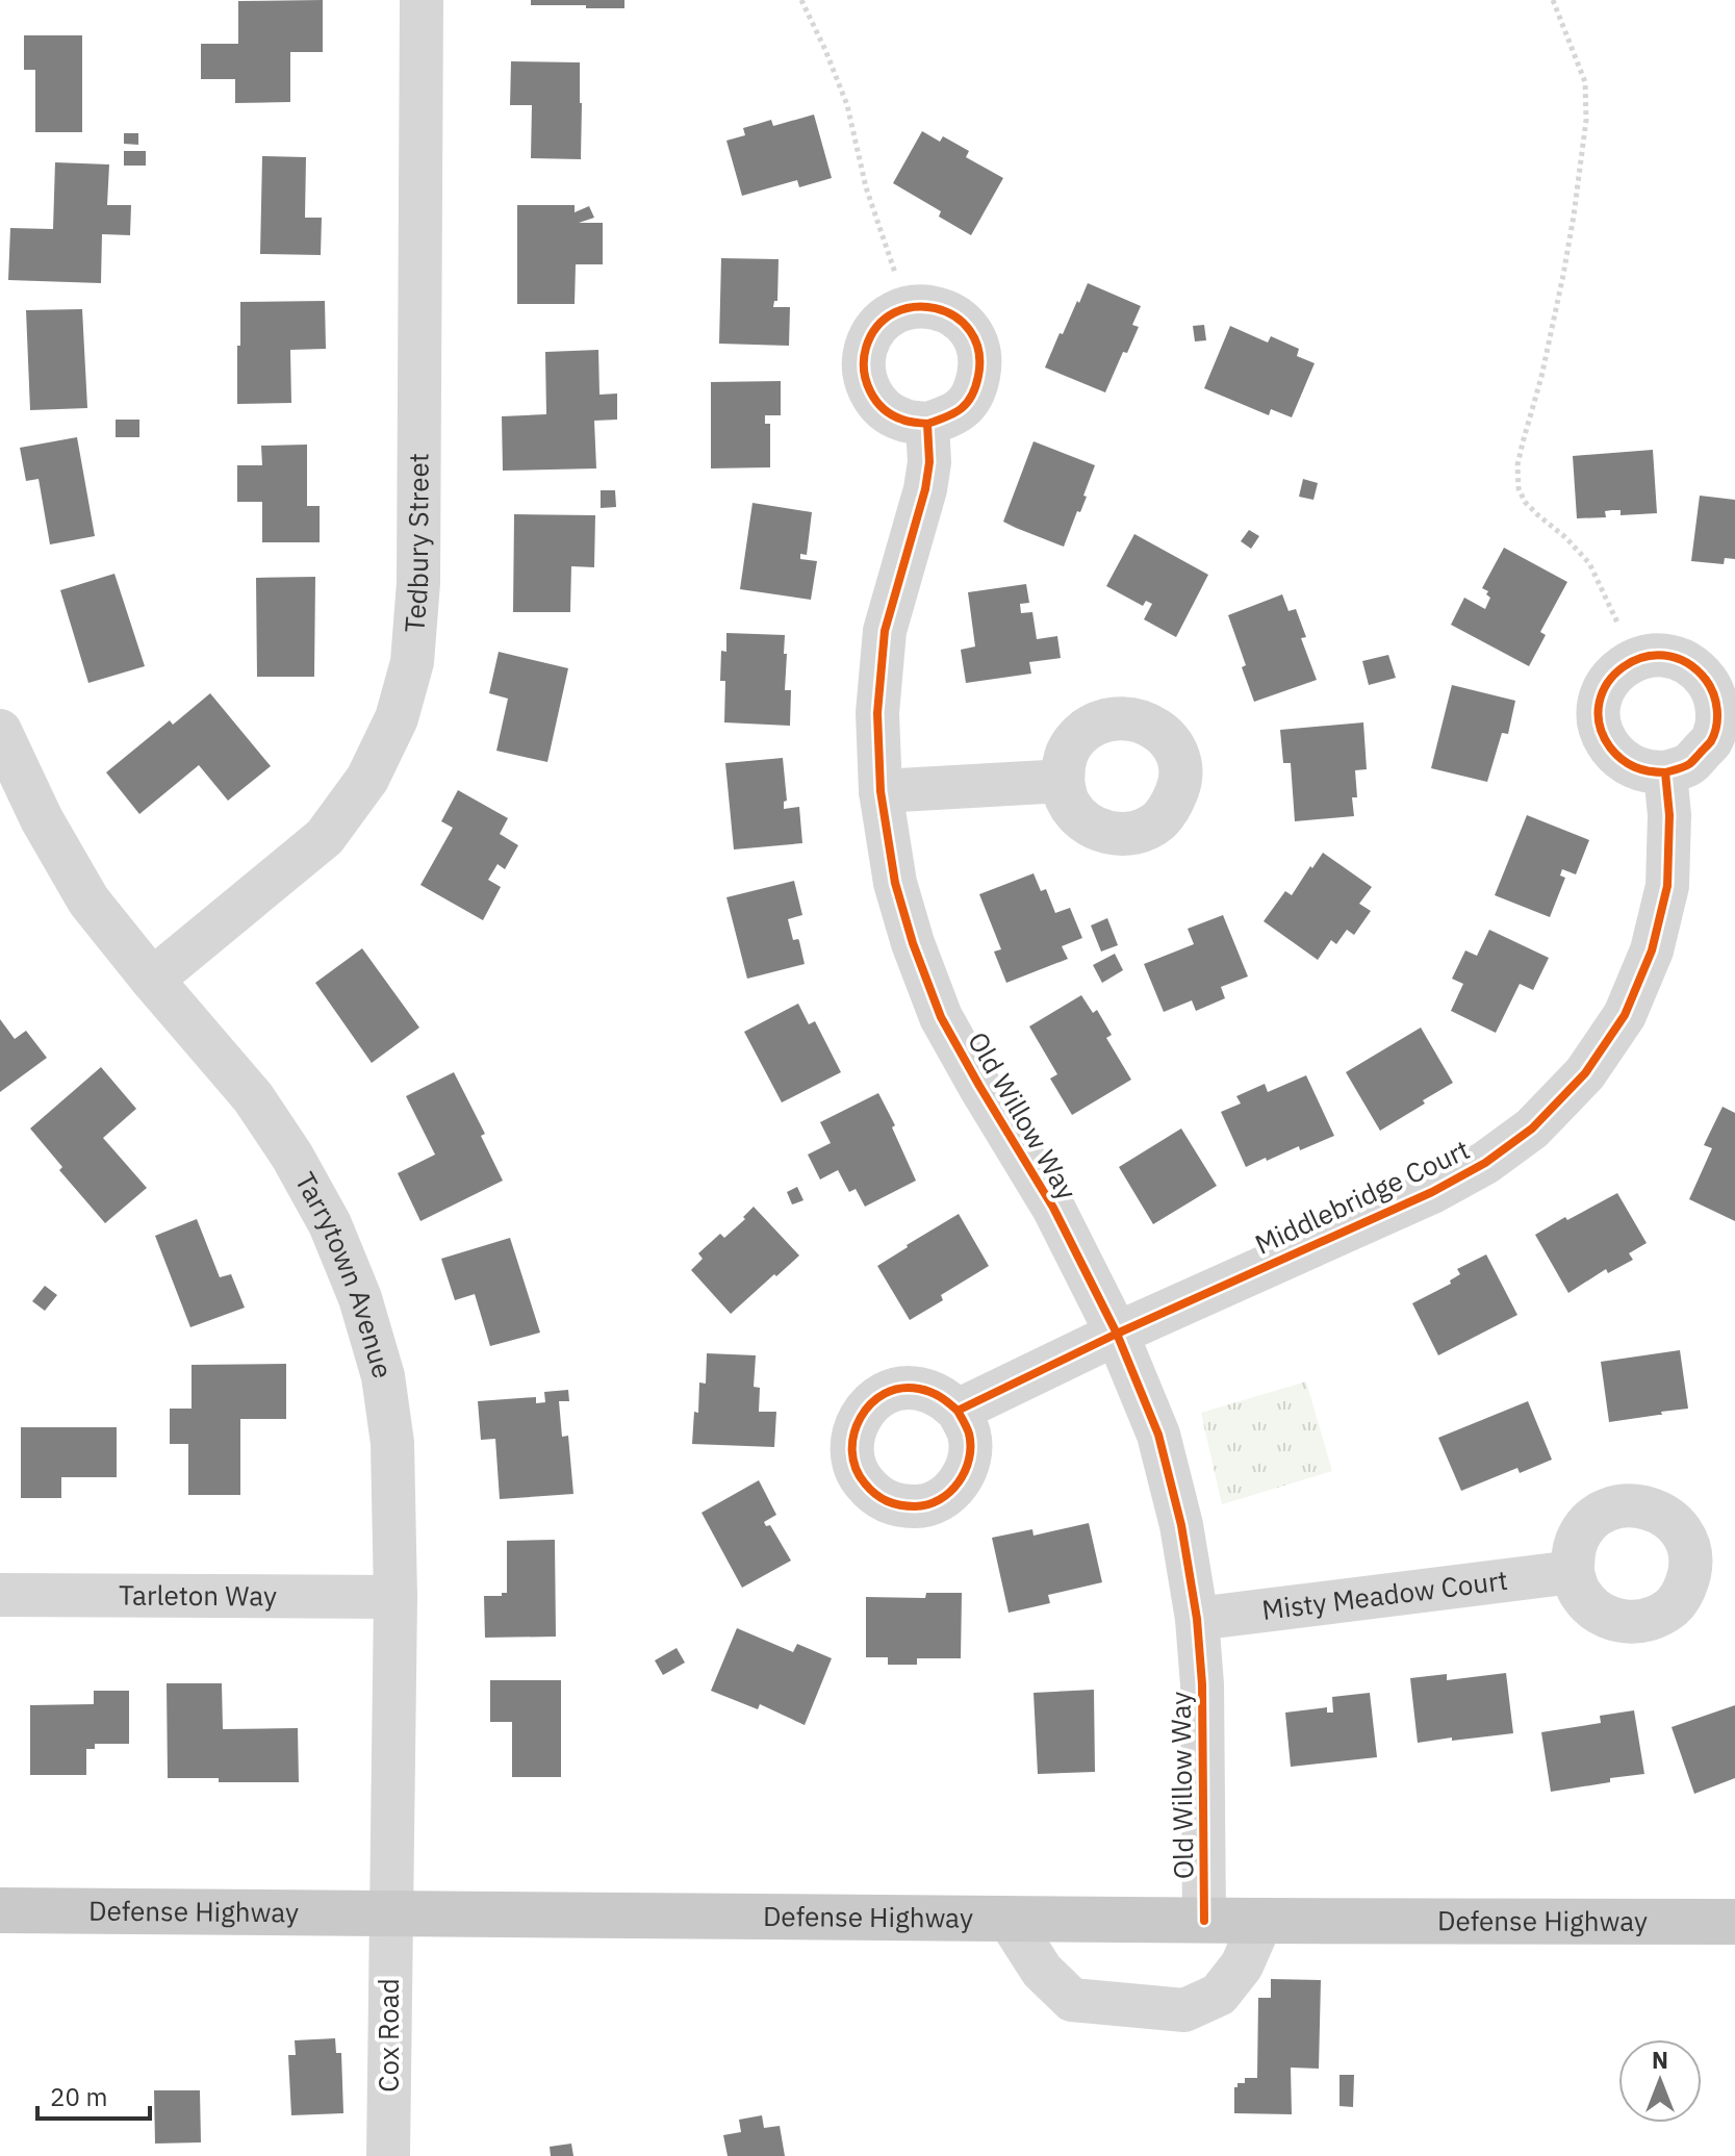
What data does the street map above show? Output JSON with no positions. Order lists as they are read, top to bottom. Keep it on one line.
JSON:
{"streets":{"main road":["Defense Highway"],"street":["Tedbury Street","Old Willow Way","Middlebridge Court","Tarrytown Avenue","Tarleton Way","Misty Meadow Court","Cox Road"]},"crossings":[["Tedbury Street","Tarrytown Avenue"],["Old Willow Way","Middlebridge Court"],["Old Willow Way","Misty Meadow Court"],["Old Willow Way","Defense Highway"],["Tarrytown Avenue","Tarleton Way"],["Tarrytown Avenue","Defense Highway"],["Tarrytown Avenue","Cox Road"],["Defense Highway","Cox Road"]],"scale_bar":"20 m","north":"top"}
